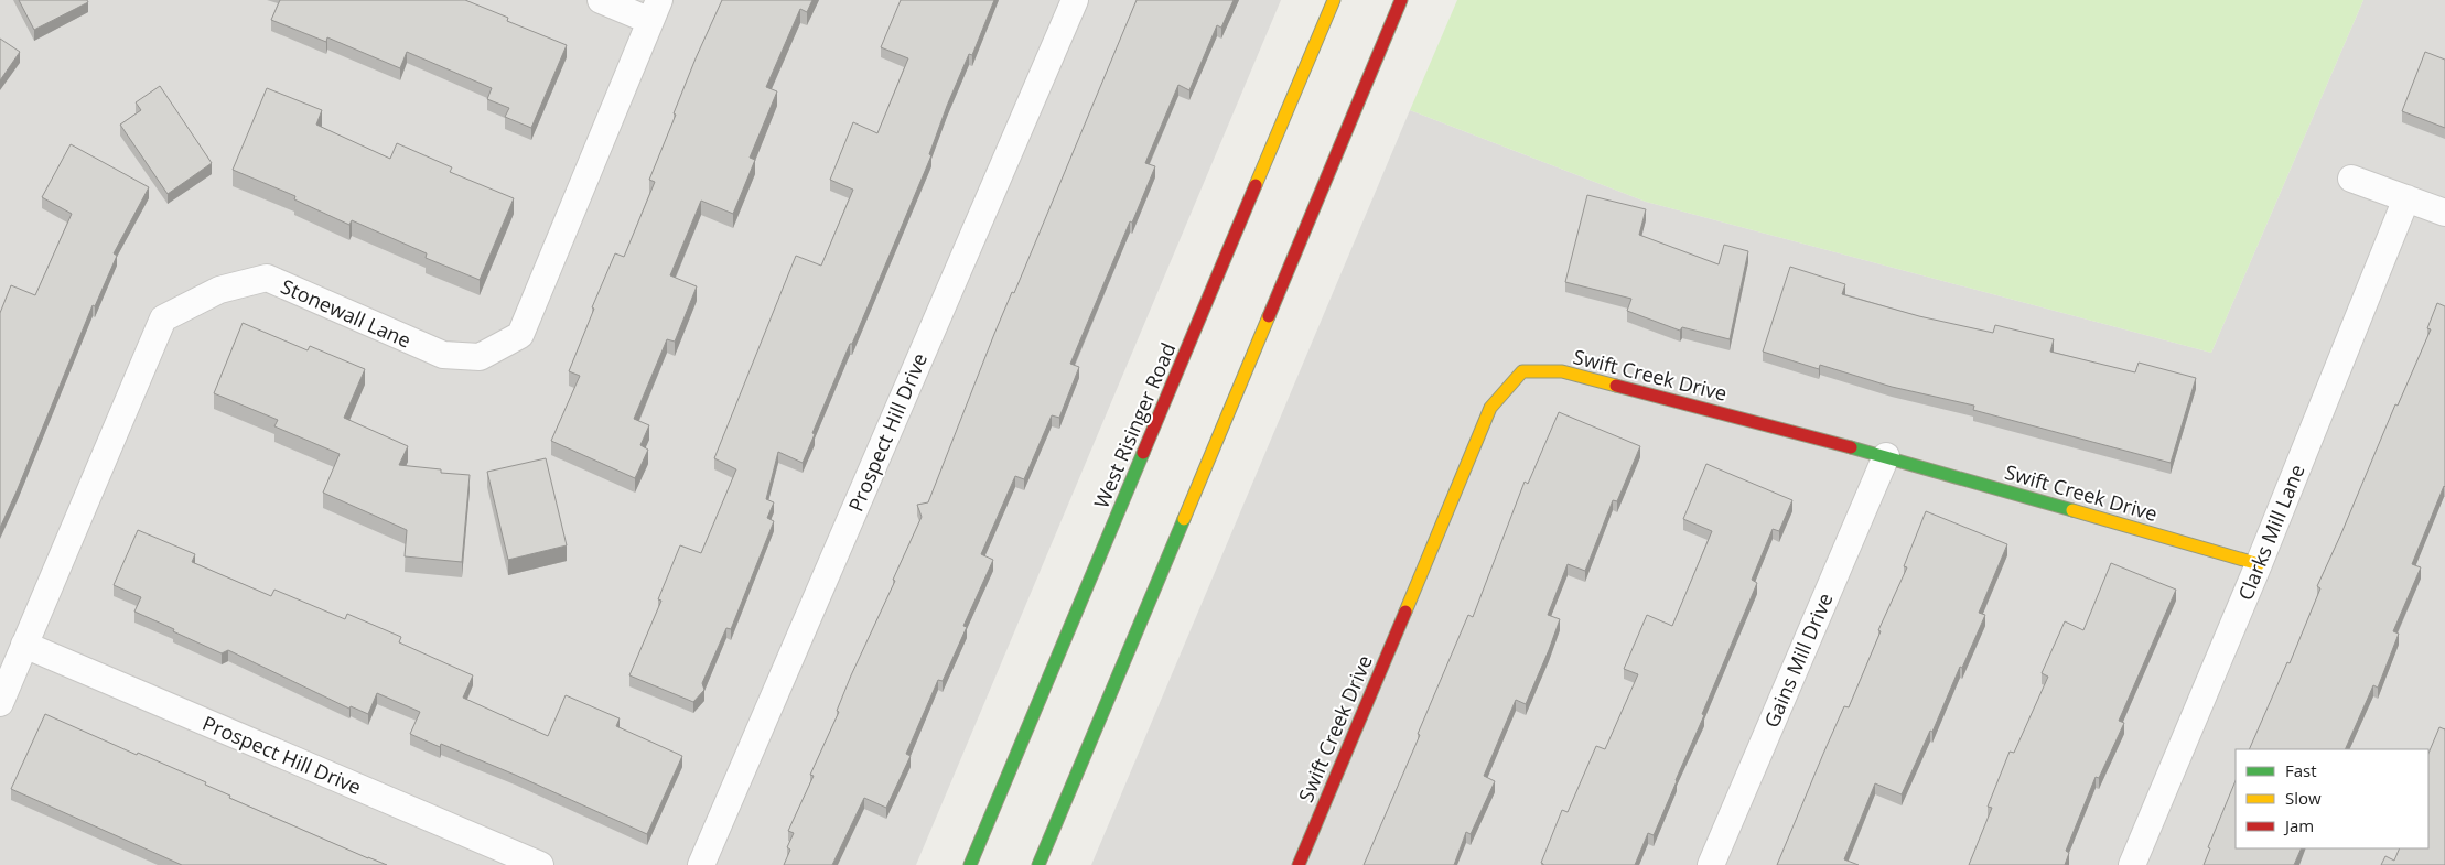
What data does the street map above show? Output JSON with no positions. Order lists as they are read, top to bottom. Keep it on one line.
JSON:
{"streets":{"main road":["Swift Creek Drive","West Risinger Road"],"street":["Stonewall Lane","Prospect Hill Drive","Clarks Mill Lane","Gains Mill Drive"]},"crossings":[["Stonewall Lane","Prospect Hill Drive"],["Swift Creek Drive","Clarks Mill Lane"],["Swift Creek Drive","Gains Mill Drive"]],"legend":["Fast","Slow","Jam"]}
